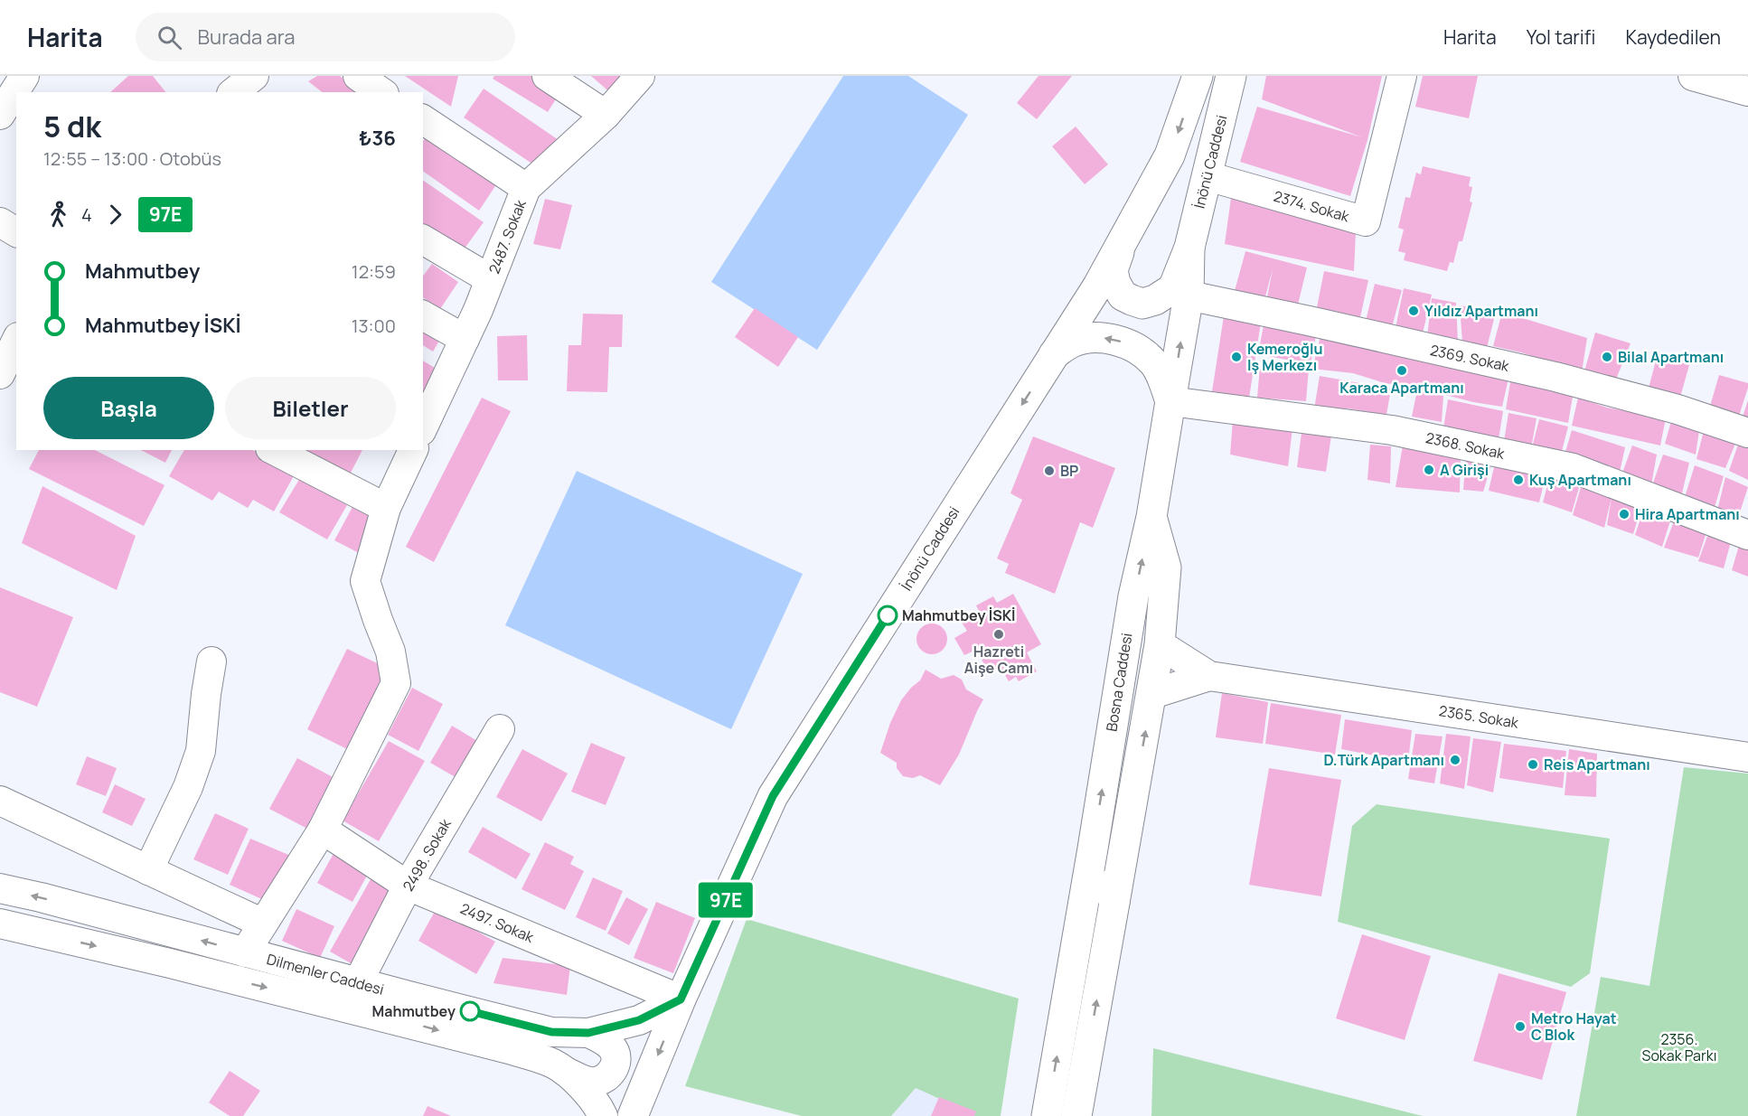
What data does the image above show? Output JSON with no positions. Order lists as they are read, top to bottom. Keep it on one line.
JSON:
{"streets":{"main road":["İnönü Caddesi","Bosna Caddesi"],"street":["2374. Sokak","2487. Sokak","2369. Sokak","2368. Sokak","2365. Sokak","2498. Sokak","2497. Sokak","Dilmenler Caddesi"]},"crossings":[["İnönü Caddesi","2374. Sokak"],["İnönü Caddesi","Bosna Caddesi"],["İnönü Caddesi","2497. Sokak"],["İnönü Caddesi","Dilmenler Caddesi"],["2369. Sokak","Bosna Caddesi"],["2368. Sokak","Bosna Caddesi"],["2498. Sokak","2497. Sokak"],["2498. Sokak","Dilmenler Caddesi"],["2497. Sokak","Dilmenler Caddesi"]],"one_way":["İnönü Caddesi"],"parks":["2356. Sokak Parkı"],"places":["Yıldız Apartmanı","Kemeroğlu Iş Merkezı","Bilal Apartmanı","Karaca Apartmanı","A Girişi","BP","Kuş Apartmanı","Hira Apartmanı","Mahmutbey İSKİ","Hazreti Aişe Camı","D.Türk Apartmanı","Reis Apartmanı","Mahmutbey","Metro Hayat C Blok"],"lines":["bus line 97E"],"page":{"header":"Harita","search":"Burada ara","nav":["Harita","Yol tarifi","Kaydedilen"],"on_map":"97E","heading":["5 dk","12:55 – 13:00 · Otobüs","₺36"],"legs":["4","97E"],"list":[{"name":"Mahmutbey","value":"12:59"},{"name":"Mahmutbey İSKİ","value":"13:00"}],"buttons":["Başla","Biletler"]}}
